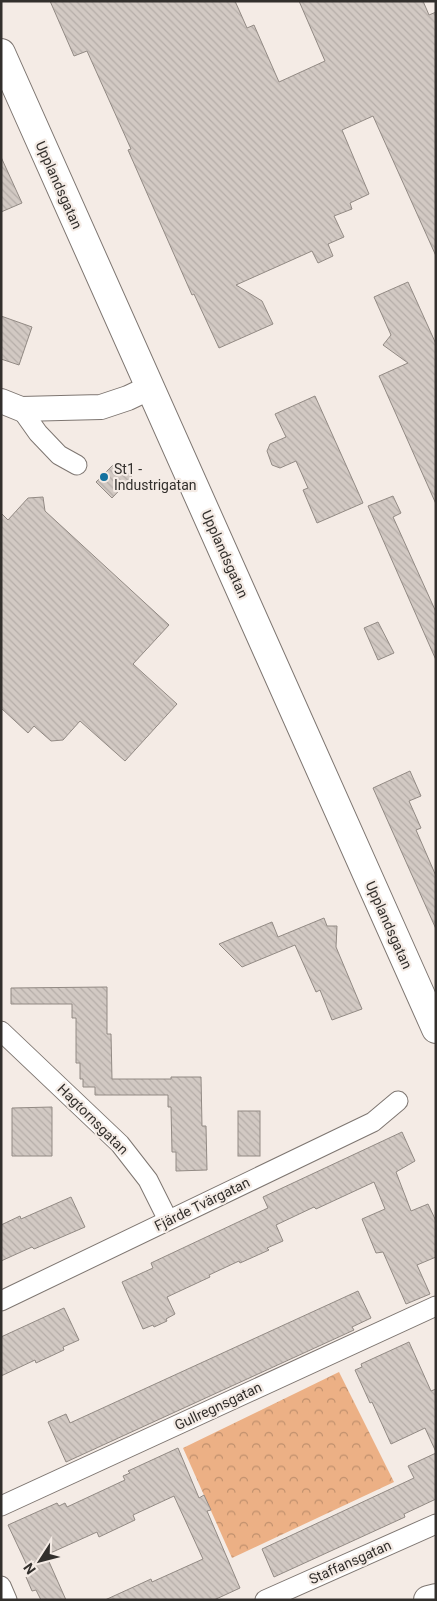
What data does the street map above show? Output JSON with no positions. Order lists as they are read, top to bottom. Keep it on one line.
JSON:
{"streets":{"main road":["Upplandsgatan"],"street":["Hagtornsgatan","Fjärde Tvärgatan","Gullregnsgatan","Staffansgatan"]},"crossings":[["Hagtornsgatan","Fjärde Tvärgatan"]],"places":["St1 - Industrigatan"],"north":"bottom left"}
